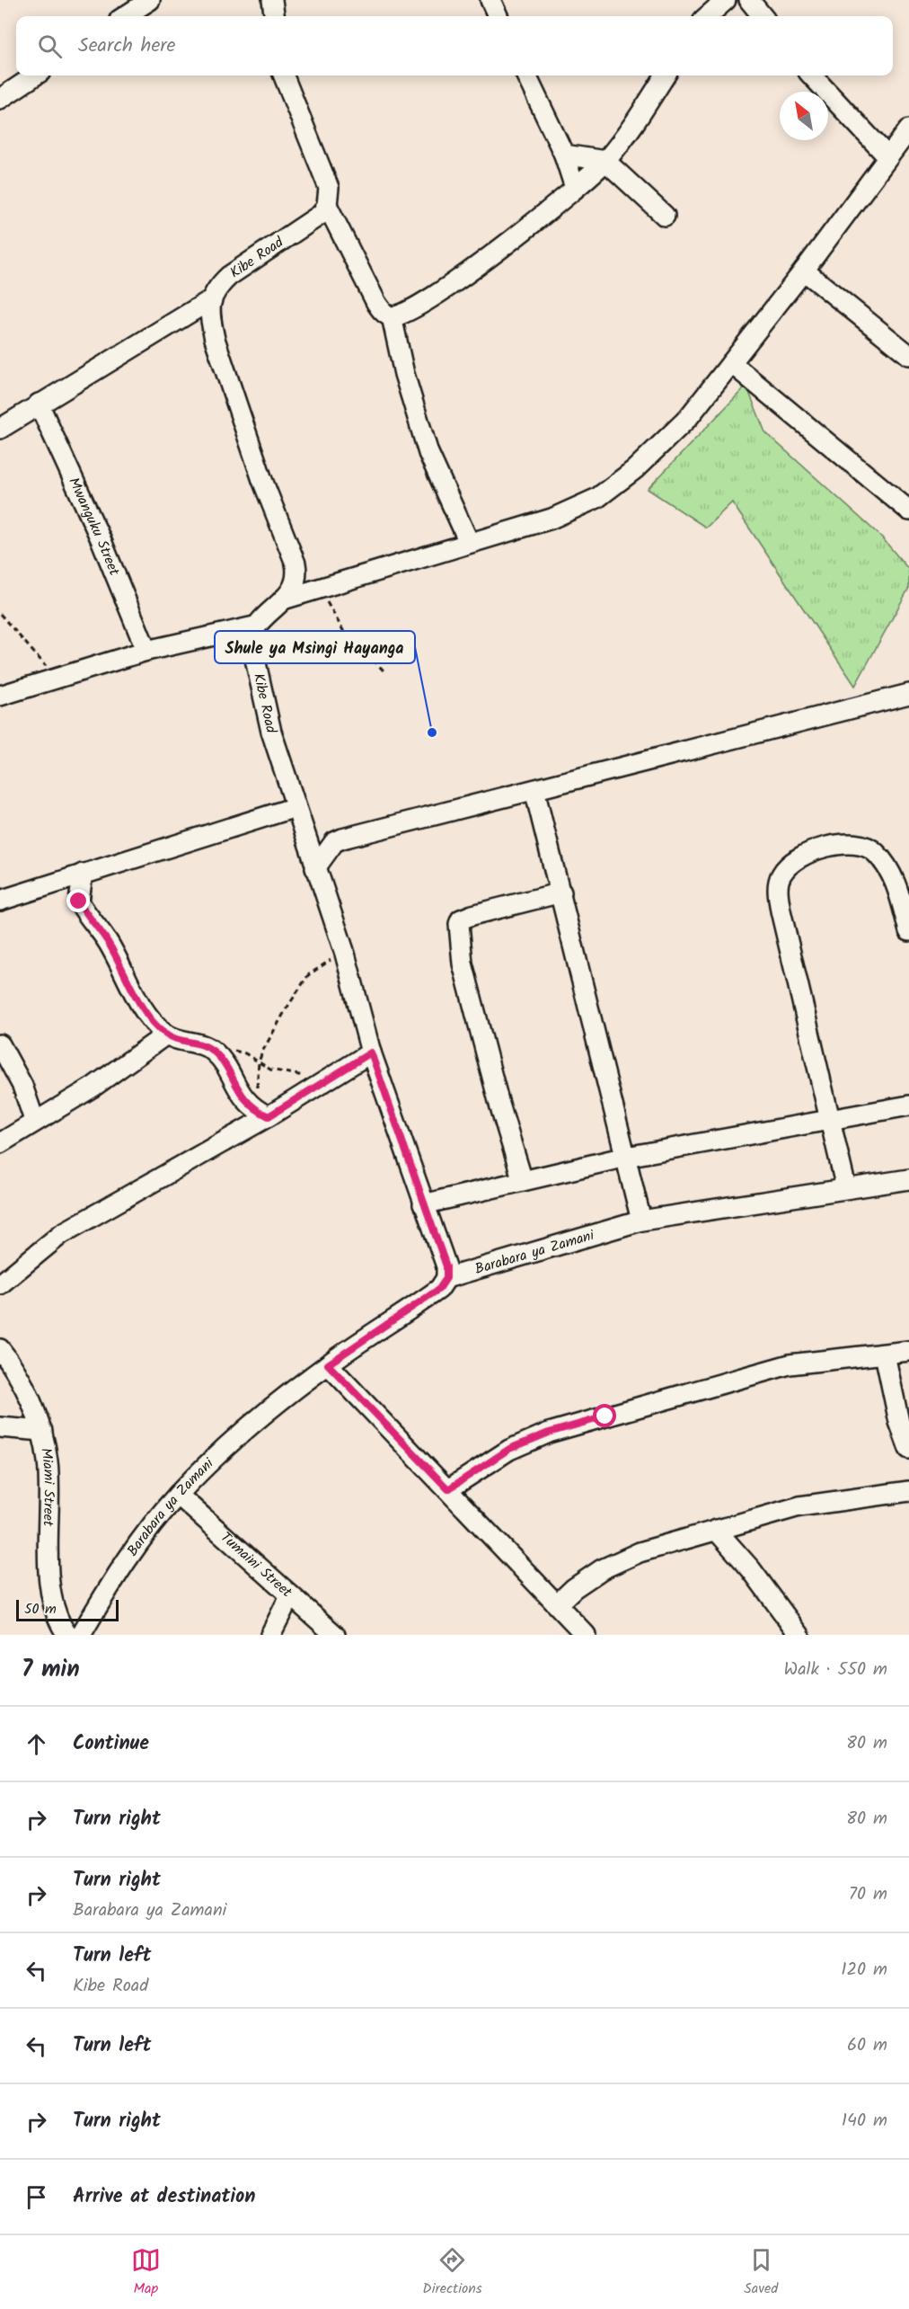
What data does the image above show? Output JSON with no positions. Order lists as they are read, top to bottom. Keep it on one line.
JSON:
{"streets":{"street":["Kibe Road","Mwanguku Street","Barabara ya Zamani","Miami Street","Tumaini Street"]},"crossings":[["Kibe Road","Barabara ya Zamani"],["Barabara ya Zamani","Tumaini Street"]],"places":["Shule ya Msingi Hayanga"],"scale_bar":"50 m","north":"top left","page":{"search":"Search here","scale":"50 m","heading":["7 min","Walk · 550 m"],"list":[["Continue","80 m"],["Turn right","80 m"],["Turn right","Barabara ya Zamani","70 m"],["Turn left","Kibe Road","120 m"],["Turn left","60 m"],["Turn right","140 m"],"Arrive at destination"],"nav":["Map","Directions","Saved"]}}
